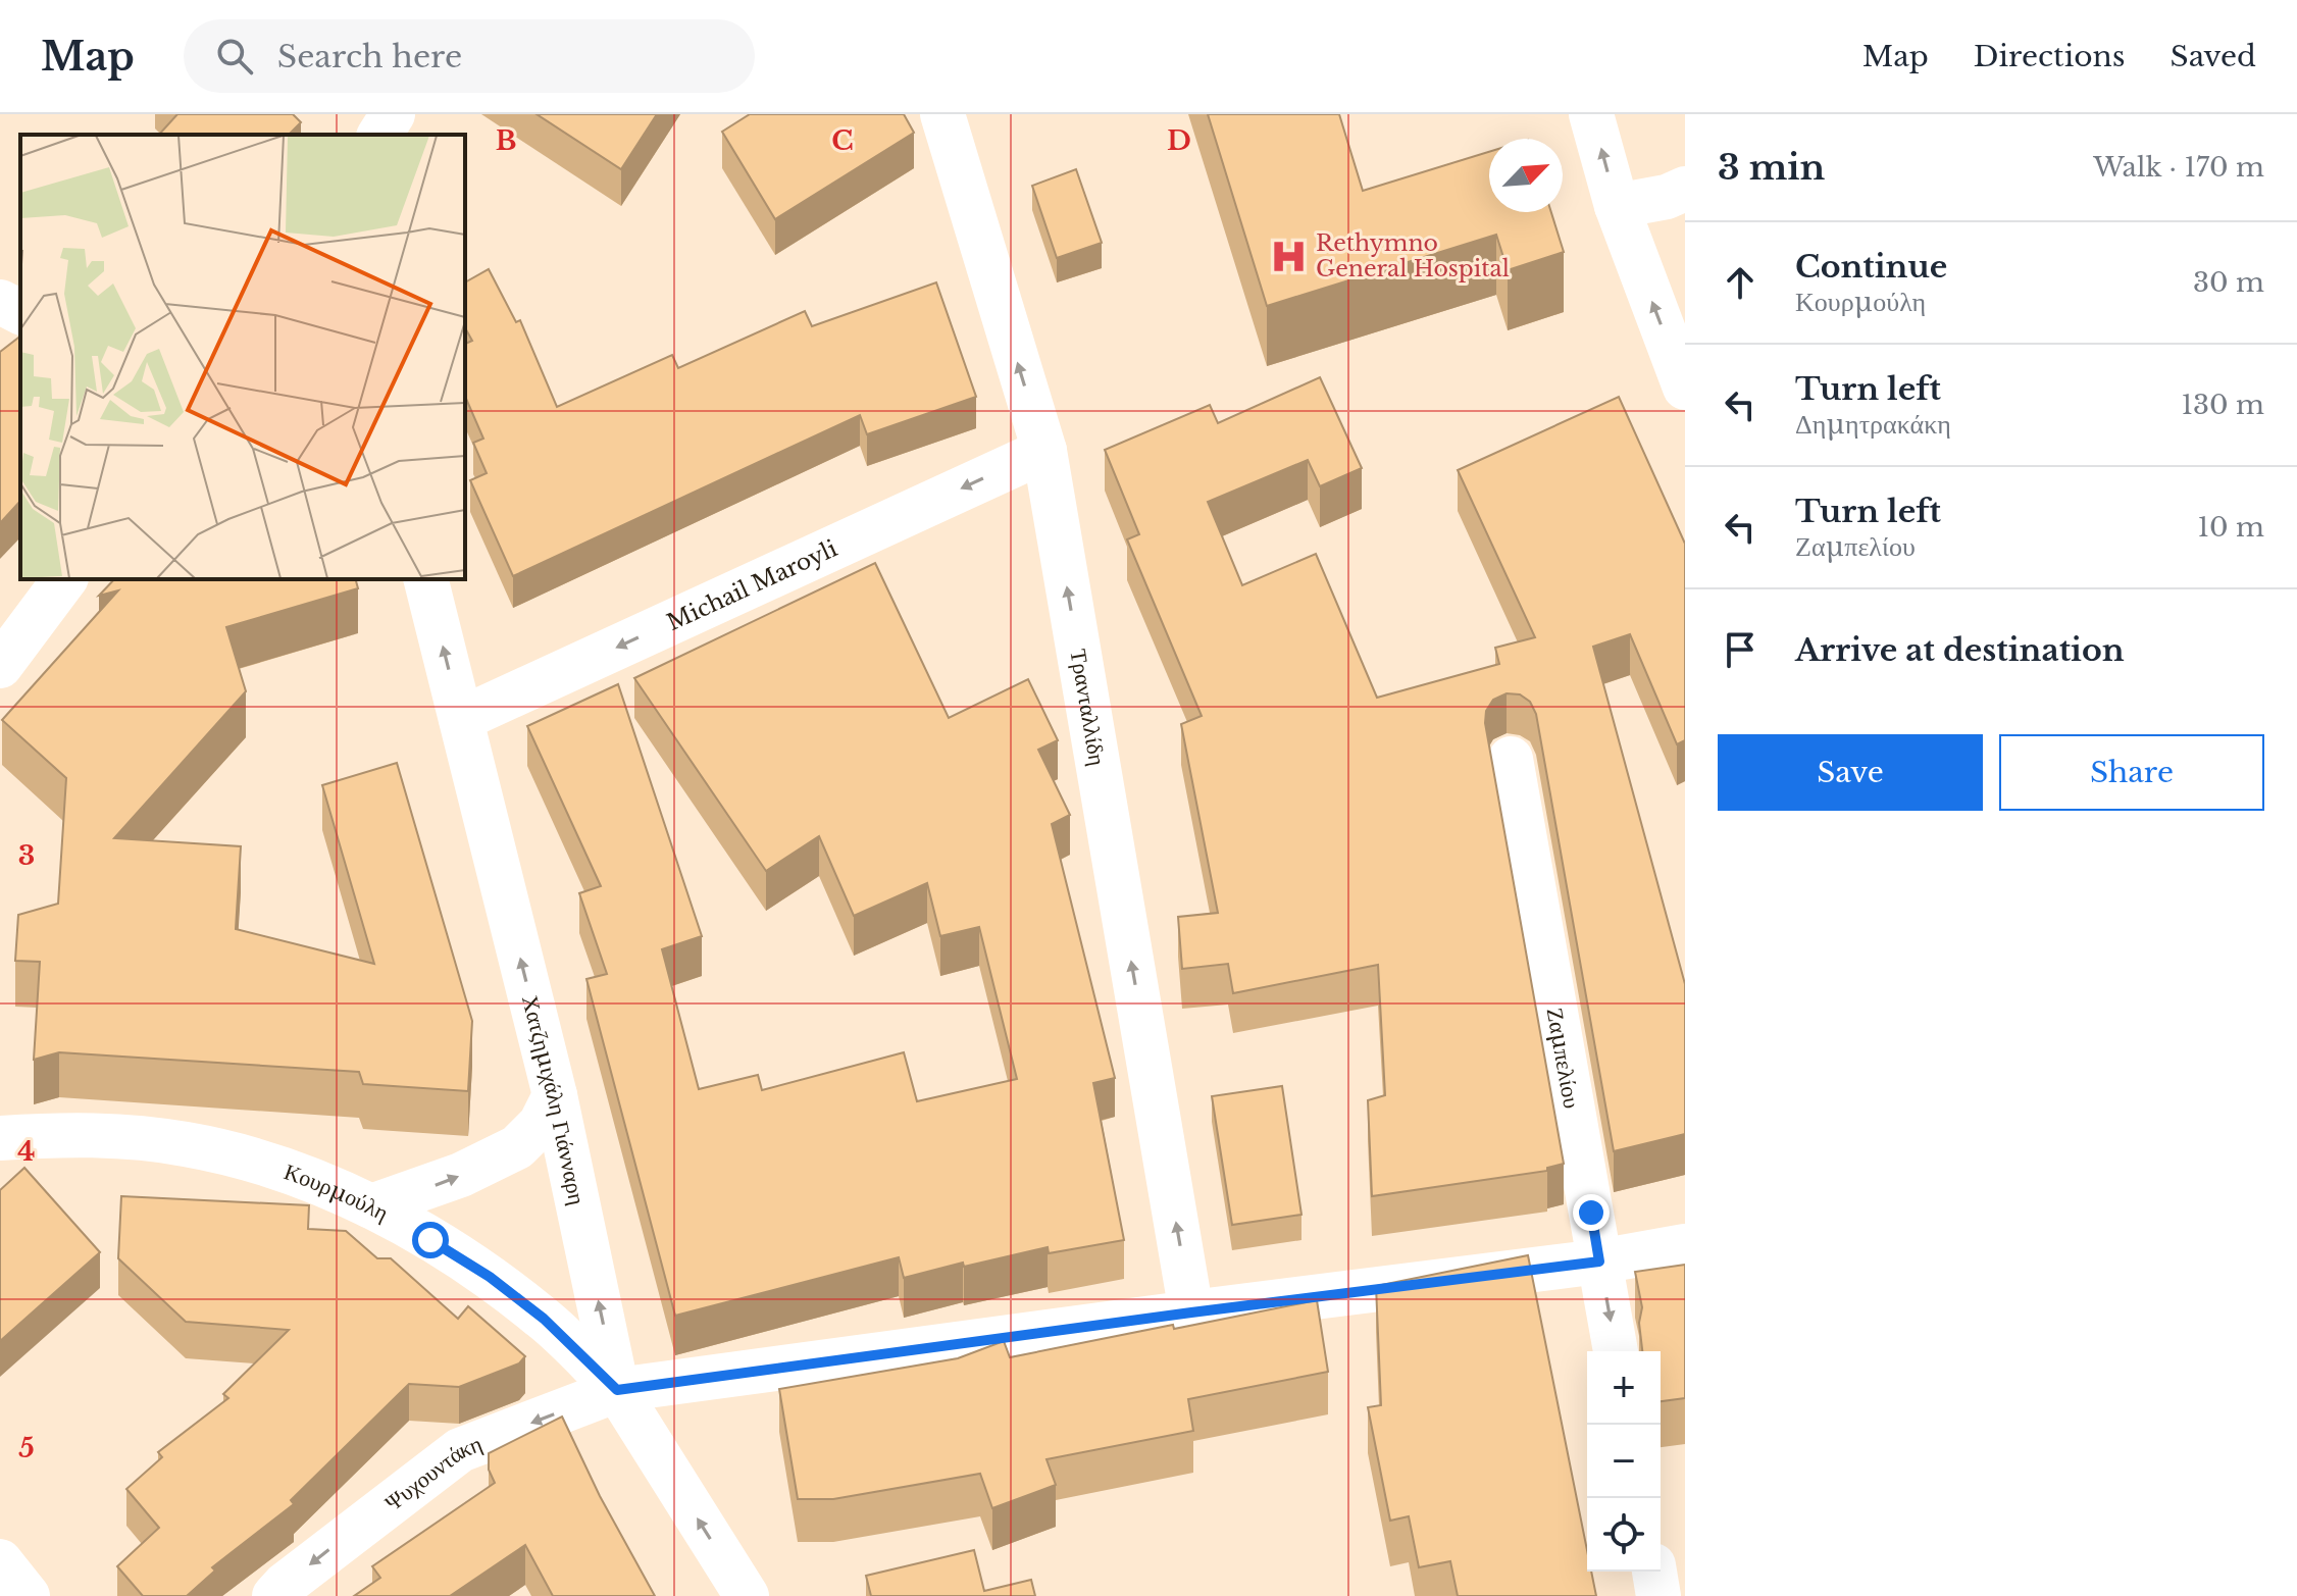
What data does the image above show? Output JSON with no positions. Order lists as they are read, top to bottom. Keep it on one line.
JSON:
{"streets":{"street":["Michail Maroyli","Τρανταλλίδη","Ζαμπελίου","Χατζημιχάλη Γιάνναρη","Κουρμούλη","Ψυχουντάκη"]},"crossings":[["Michail Maroyli","Τρανταλλίδη"],["Michail Maroyli","Χατζημιχάλη Γιάνναρη"],["Τρανταλλίδη","Ψυχουντάκη"],["Ζαμπελίου","Ψυχουντάκη"],["Χατζημιχάλη Γιάνναρη","Κουρμούλη"],["Χατζημιχάλη Γιάνναρη","Ψυχουντάκη"],["Κουρμούλη","Ψυχουντάκη"]],"one_way":["Michail Maroyli","Τρανταλλίδη","Χατζημιχάλη Γιάνναρη"],"places":{"hospital":["Rethymno General Hospital"]},"north":"top right","page":{"header":"Map","search":"Search here","nav":["Map","Directions","Saved"],"heading":["3 min","Walk · 170 m"],"list":[["Continue","Κουρμούλη","30 m"],["Turn left","Δημητρακάκη","130 m"],["Turn left","Ζαμπελίου","10 m"],"Arrive at destination"],"buttons":["Save","Share"],"map_buttons":["+","−"]},"grid":{"columns":["B","C","D"],"rows":["3","4","5"]}}
